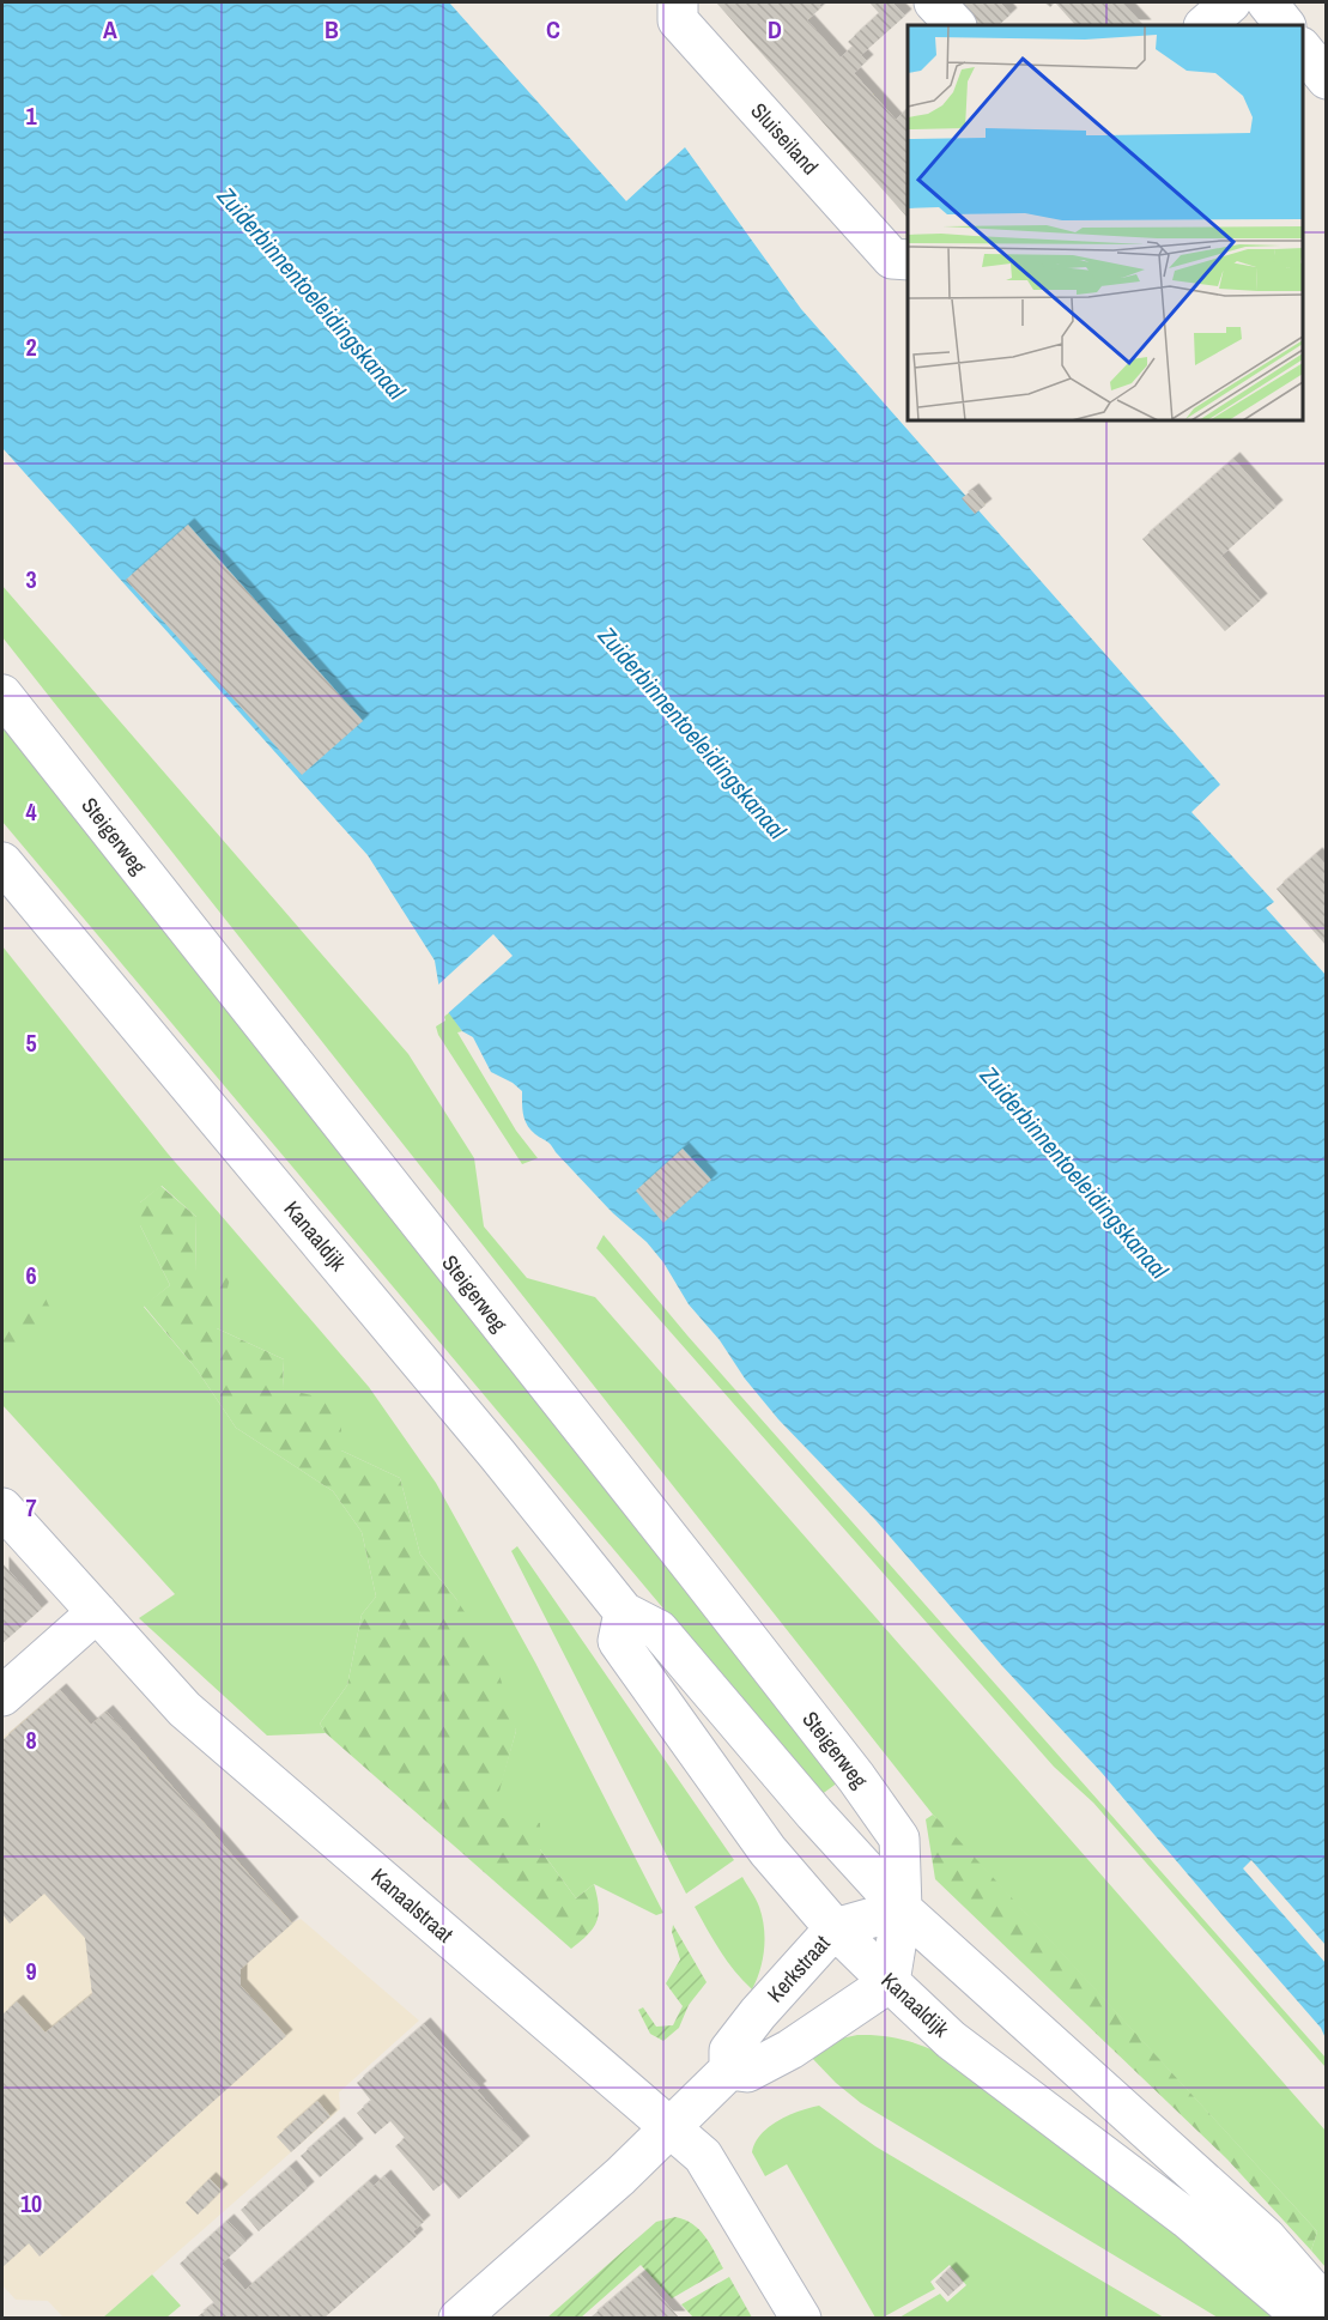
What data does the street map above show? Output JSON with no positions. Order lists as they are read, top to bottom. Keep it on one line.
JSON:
{"streets":{"street":["Sluiseiland","Steigerweg","Kanaaldijk","Kanaalstraat","Kerkstraat"]},"crossings":[["Steigerweg","Kanaaldijk"],["Steigerweg","Kerkstraat"],["Kanaaldijk","Kerkstraat"],["Kanaalstraat","Kerkstraat"]],"water":["Zuiderbinnentoeleidingskanaal"],"grid":{"columns":["A","B","C","D"],"rows":["1","2","3","4","5","6","7","8","9","10"]}}
